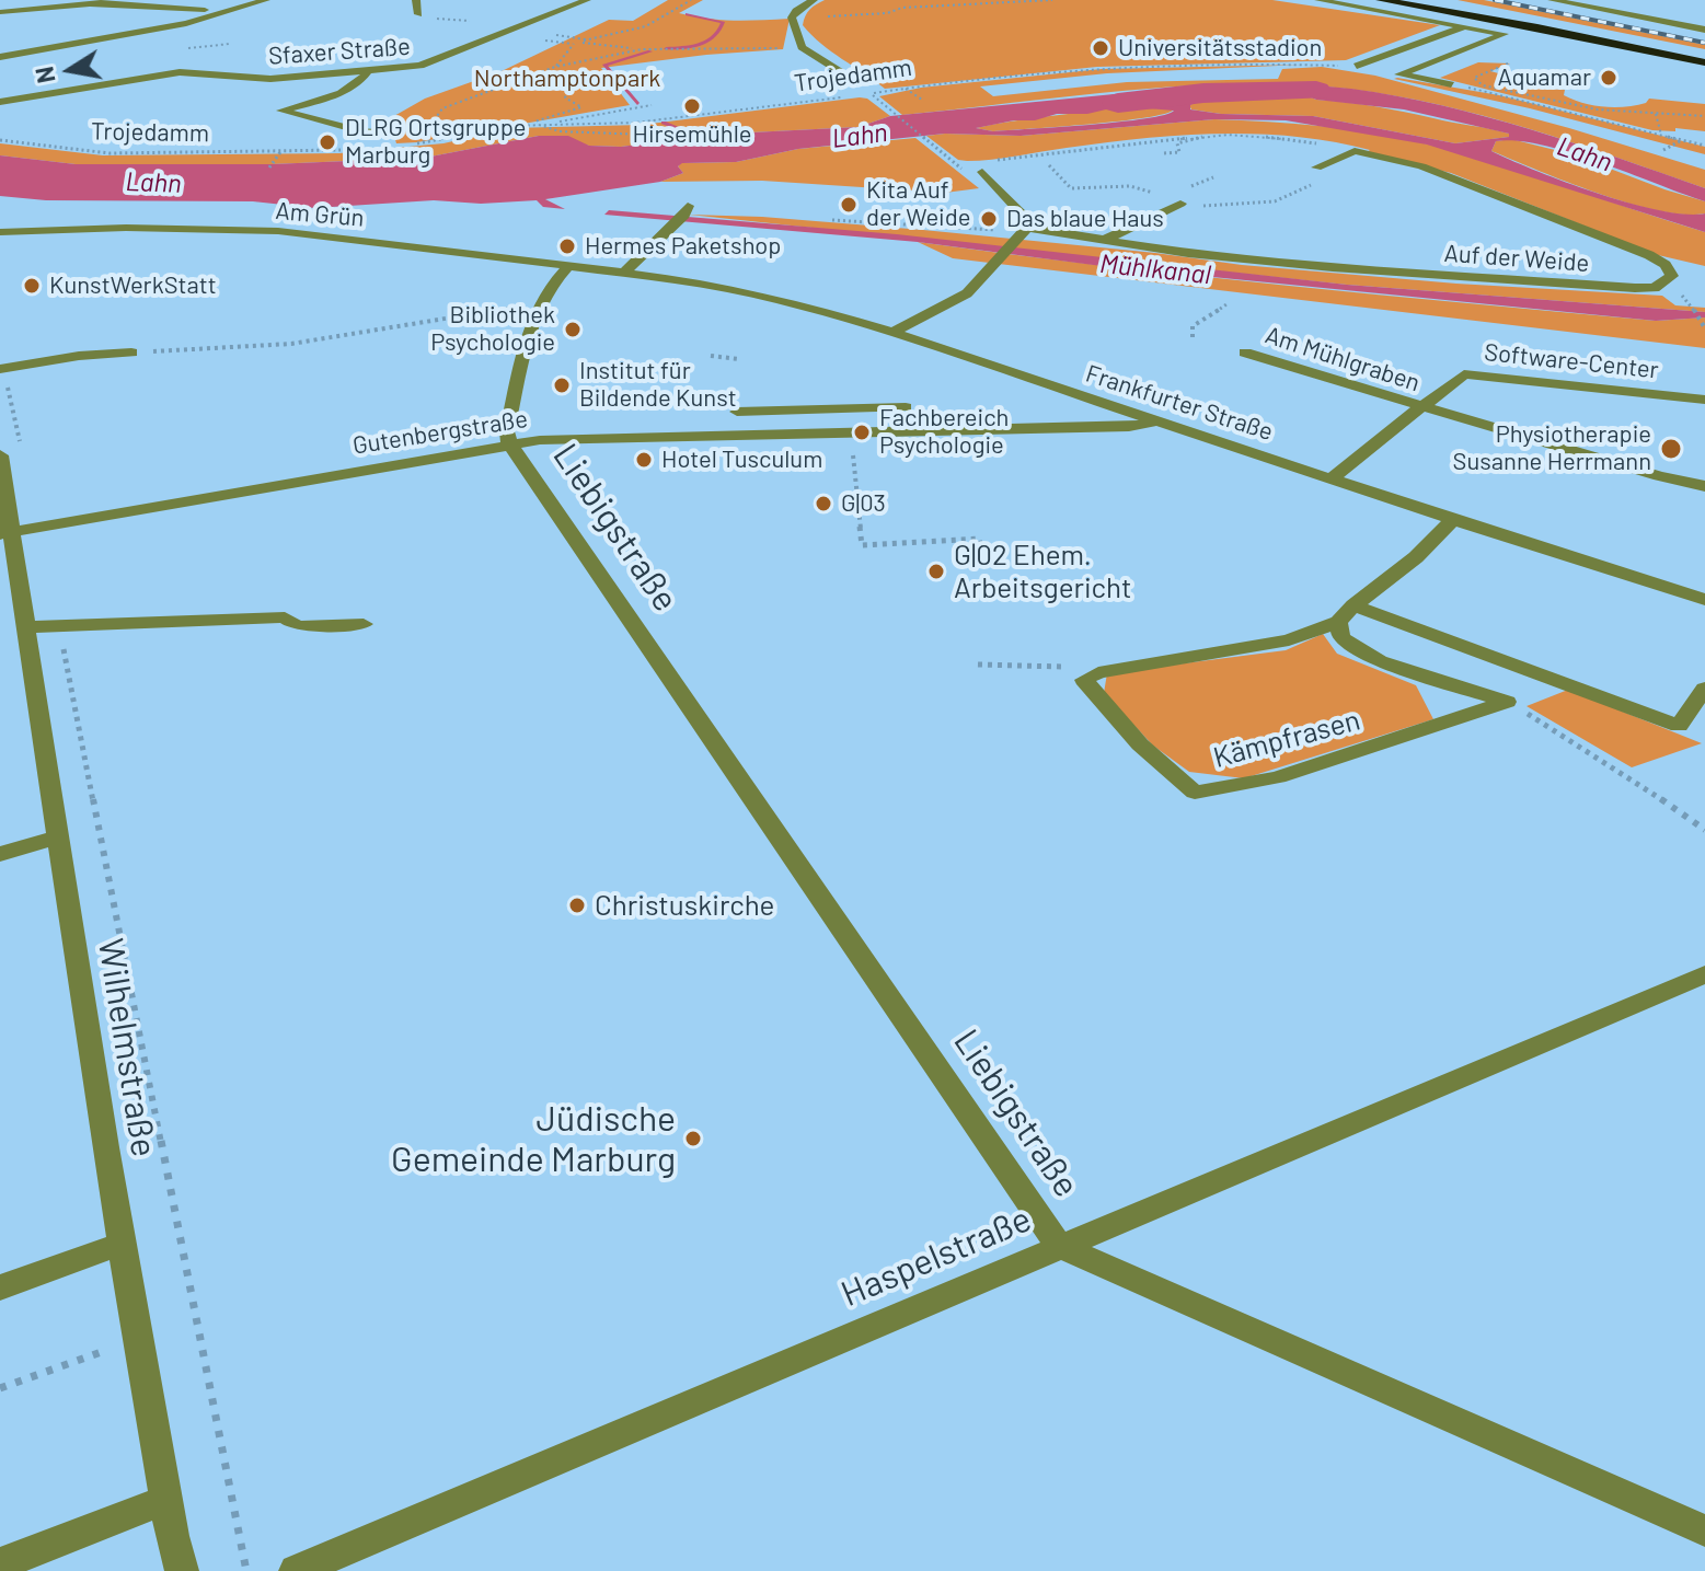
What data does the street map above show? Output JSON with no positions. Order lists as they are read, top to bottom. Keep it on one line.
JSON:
{"streets":{"street":["Sfaxer Straße","Am Grün","Auf der Weide","Am Mühlgraben","Software-Center","Frankfurter Straße","Gutenbergstraße","Liebigstraße","Kämpfrasen","Wilhelmstraße","Haspelstraße"],"path":["Trojedamm"]},"crossings":[["Am Grün","Frankfurter Straße"],["Am Mühlgraben","Software-Center"],["Am Mühlgraben","Frankfurter Straße"],["Frankfurter Straße","Gutenbergstraße"],["Gutenbergstraße","Liebigstraße"],["Gutenbergstraße","Wilhelmstraße"],["Liebigstraße","Haspelstraße"]],"water":["Lahn","Mühlkanal"],"parks":["Northamptonpark"],"places":["Universitätsstadion","Aquamar","Hirsemühle","DLRG Ortsgruppe Marburg","Kita Auf der Weide","Das blaue Haus","Hermes Paketshop","KunstWerkStatt","Bibliothek Psychologie","Institut für Bildende Kunst","Fachbereich Psychologie","Physiotherapie Susanne Herrmann","Hotel Tusculum","G|03","G|02 Ehem. Arbeitsgericht","Christuskirche","Jüdische Gemeinde Marburg"],"north":"left"}
